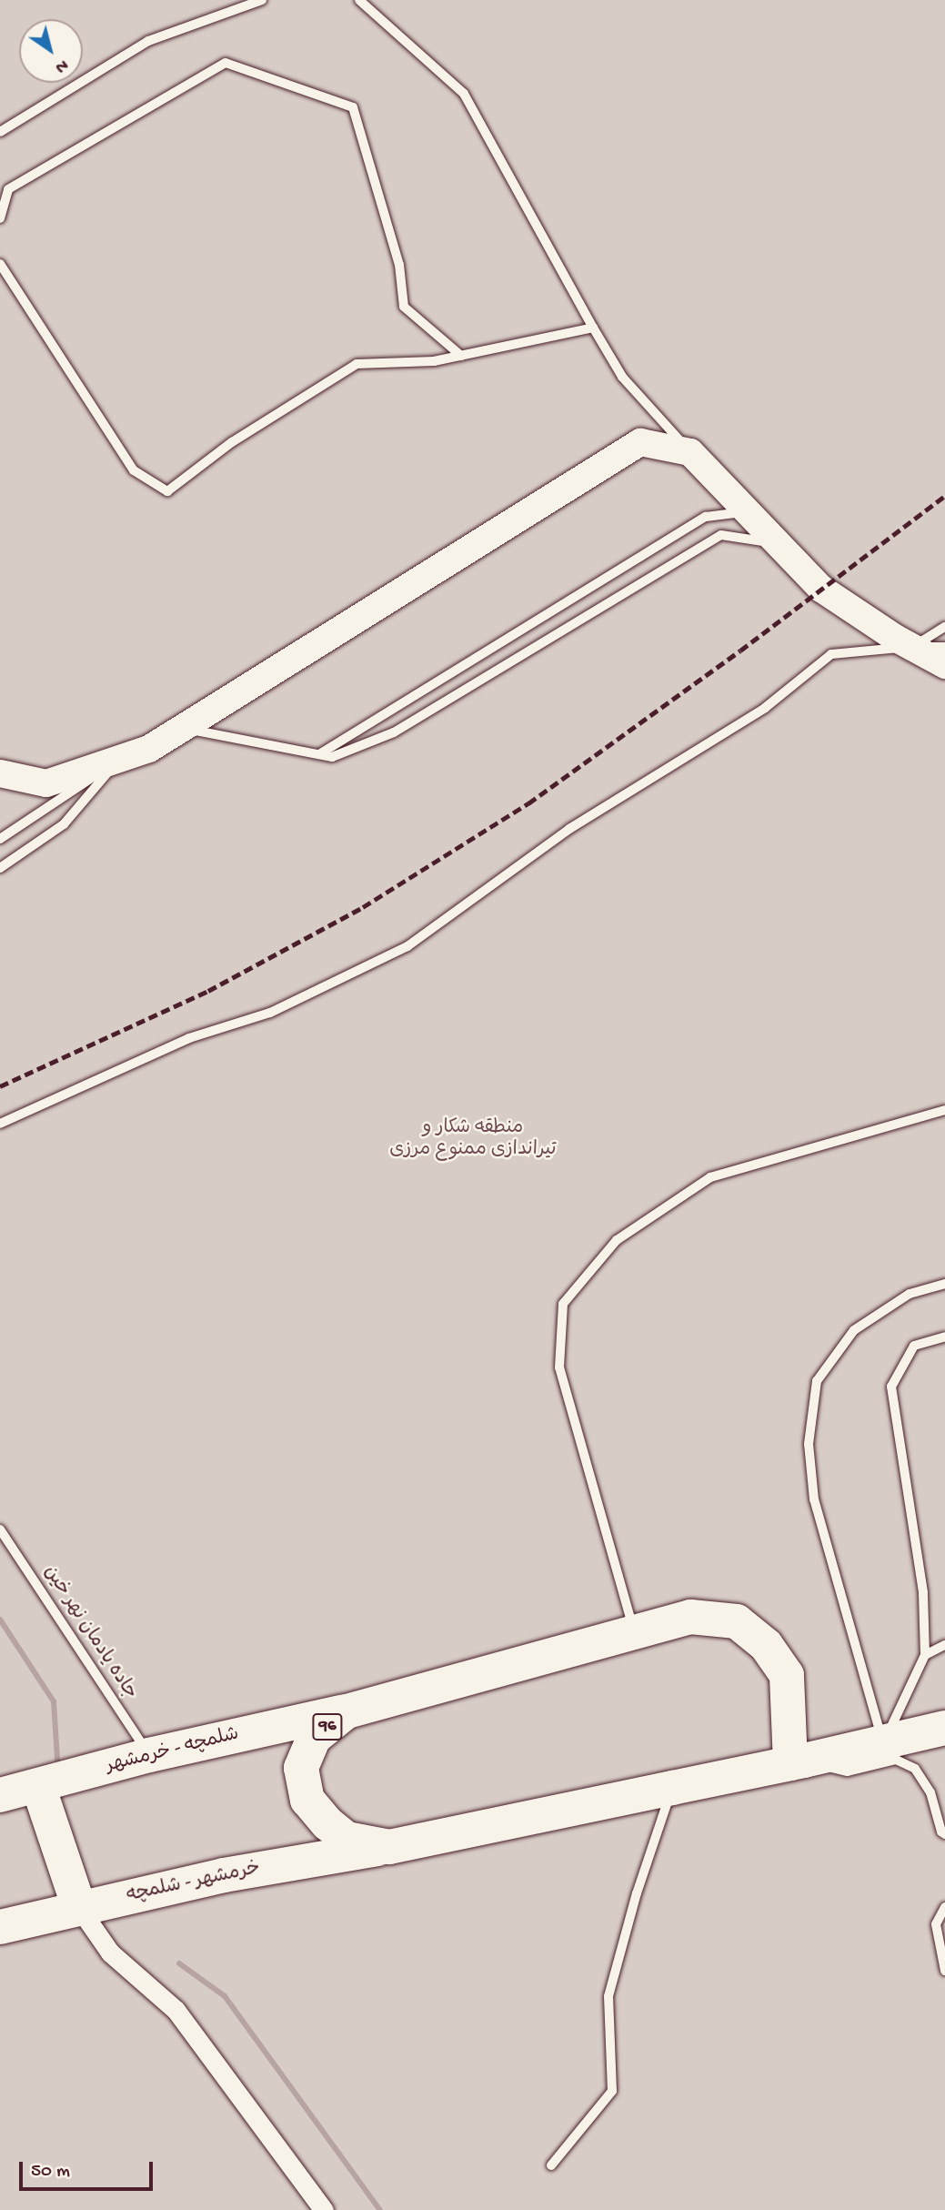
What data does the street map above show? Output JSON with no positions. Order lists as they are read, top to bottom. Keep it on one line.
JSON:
{"streets":{"highway":["96","شلمچه - خرمشهر","خرمشهر - شلمچه"],"lane":["جاده یادمان نهر خین"]},"crossings":[["جاده یادمان نهر خین","شلمچه - خرمشهر"],["96","شلمچه - خرمشهر"],["96","خرمشهر - شلمچه"]],"parks":["منطقه شکار و تیراندازی ممنوع مرزی"],"scale_bar":"50 m","north":"bottom right"}
